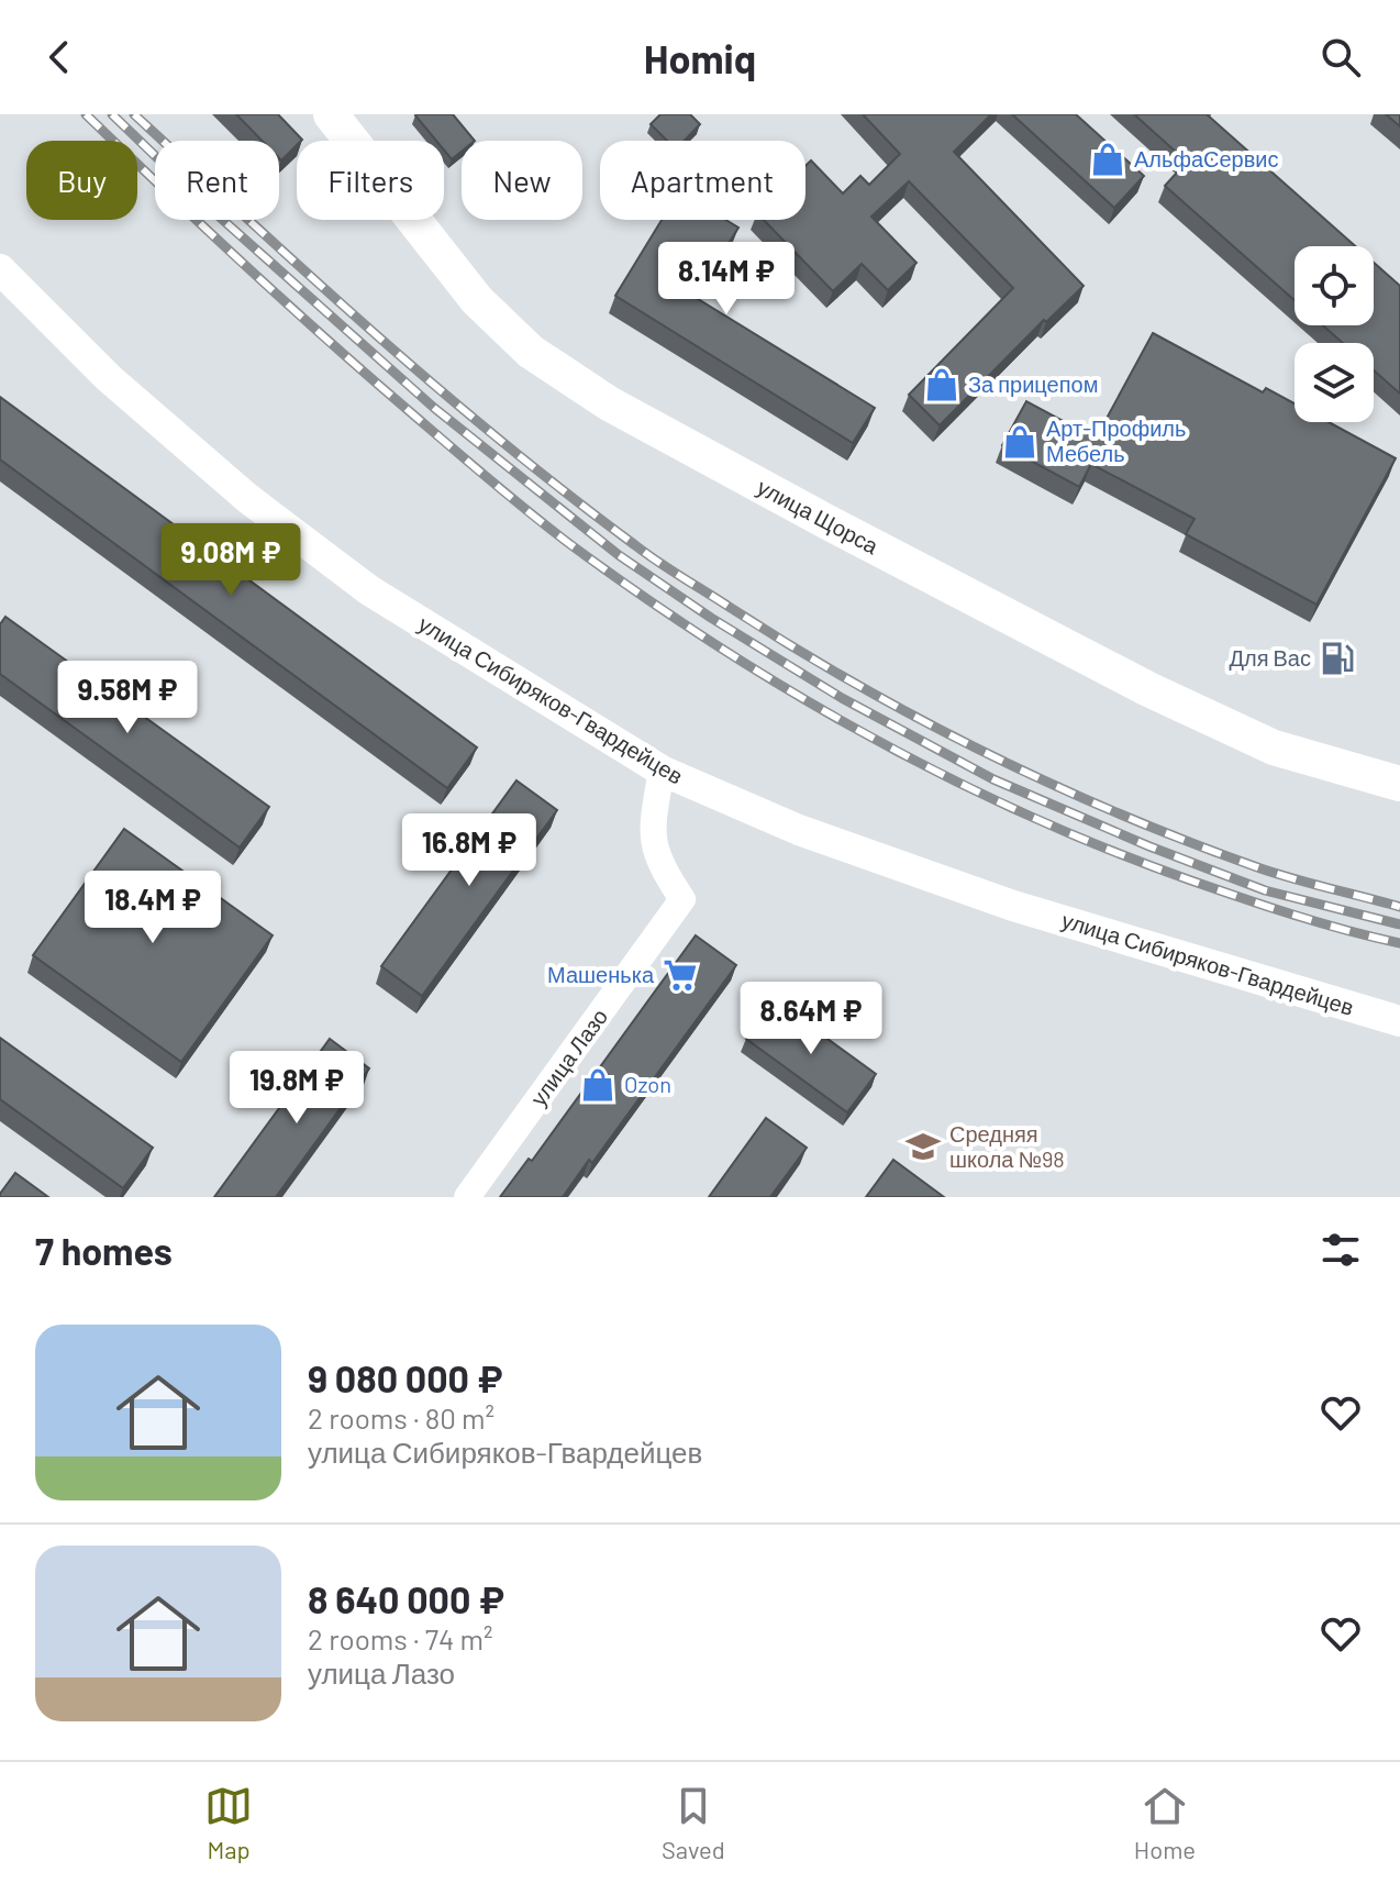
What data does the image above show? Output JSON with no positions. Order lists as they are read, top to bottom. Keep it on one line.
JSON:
{"streets":{"main road":["улица Щорса"],"street":["улица Сибиряков-Гвардейцев","улица Лазо"]},"crossings":[["улица Сибиряков-Гвардейцев","улица Лазо"]],"places":{"shop":["АльфаСервис","За прицепом","Арт-Профиль Мебель","Ozon"],"fuel station":["Для Вас"],"supermarket":["Машенька"],"school or university":["Средняя школа №98"]},"page":{"header":"Homiq","chip":["Buy","Rent","Filters","New","Apartment"],"price":["8.14M ₽","9.08M ₽","9.58M ₽","16.8M ₽","18.4M ₽","8.64M ₽","19.8M ₽"],"heading":"7 homes","list":[{"name":"9 080 000 ₽","note":"2 rooms · 80 m² · улица Сибиряков-Гвардейцев"},{"name":"8 640 000 ₽","note":"2 rooms · 74 m² · улица Лазо"}],"tabs":["Map","Saved","Home"]}}
